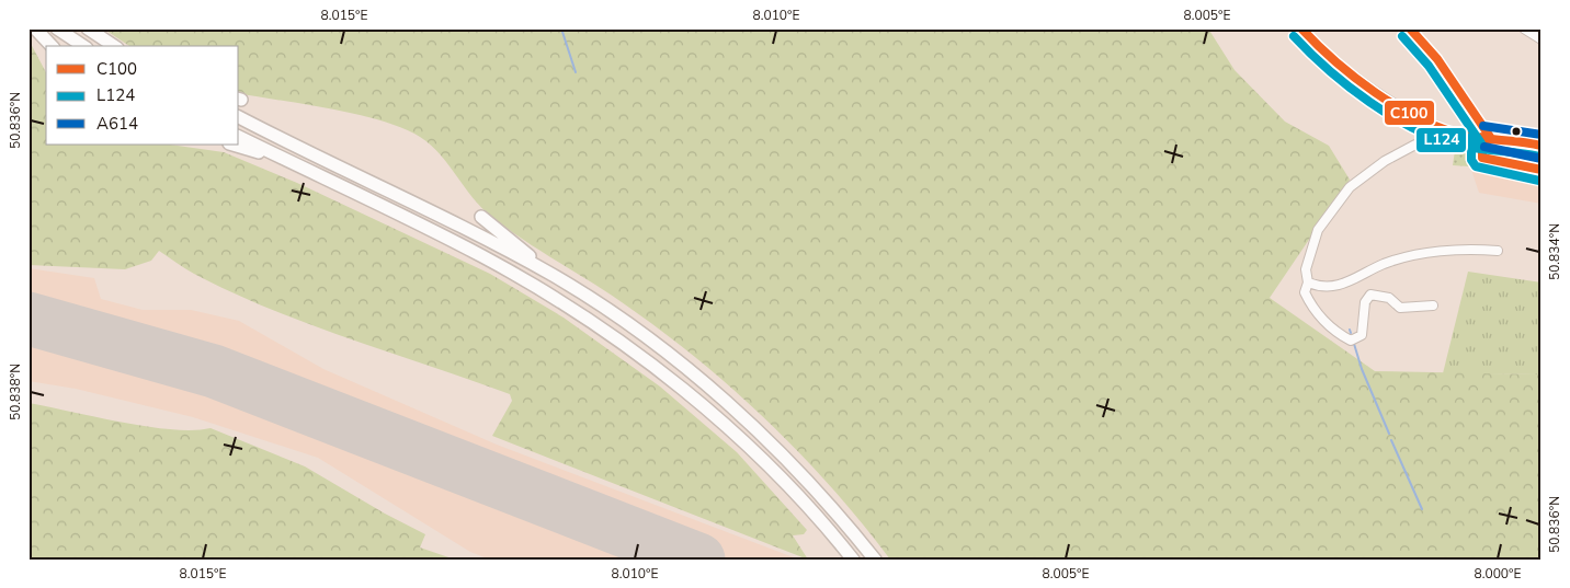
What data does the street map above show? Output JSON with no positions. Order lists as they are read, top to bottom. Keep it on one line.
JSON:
{"lines":["transit line C100","transit line L124","transit line A614"],"legend":["C100","L124","A614"],"coordinates":["8.015°E","8.010°E","8.005°E","50.836°N","50.834°N","50.838°N","8.000°E"]}
